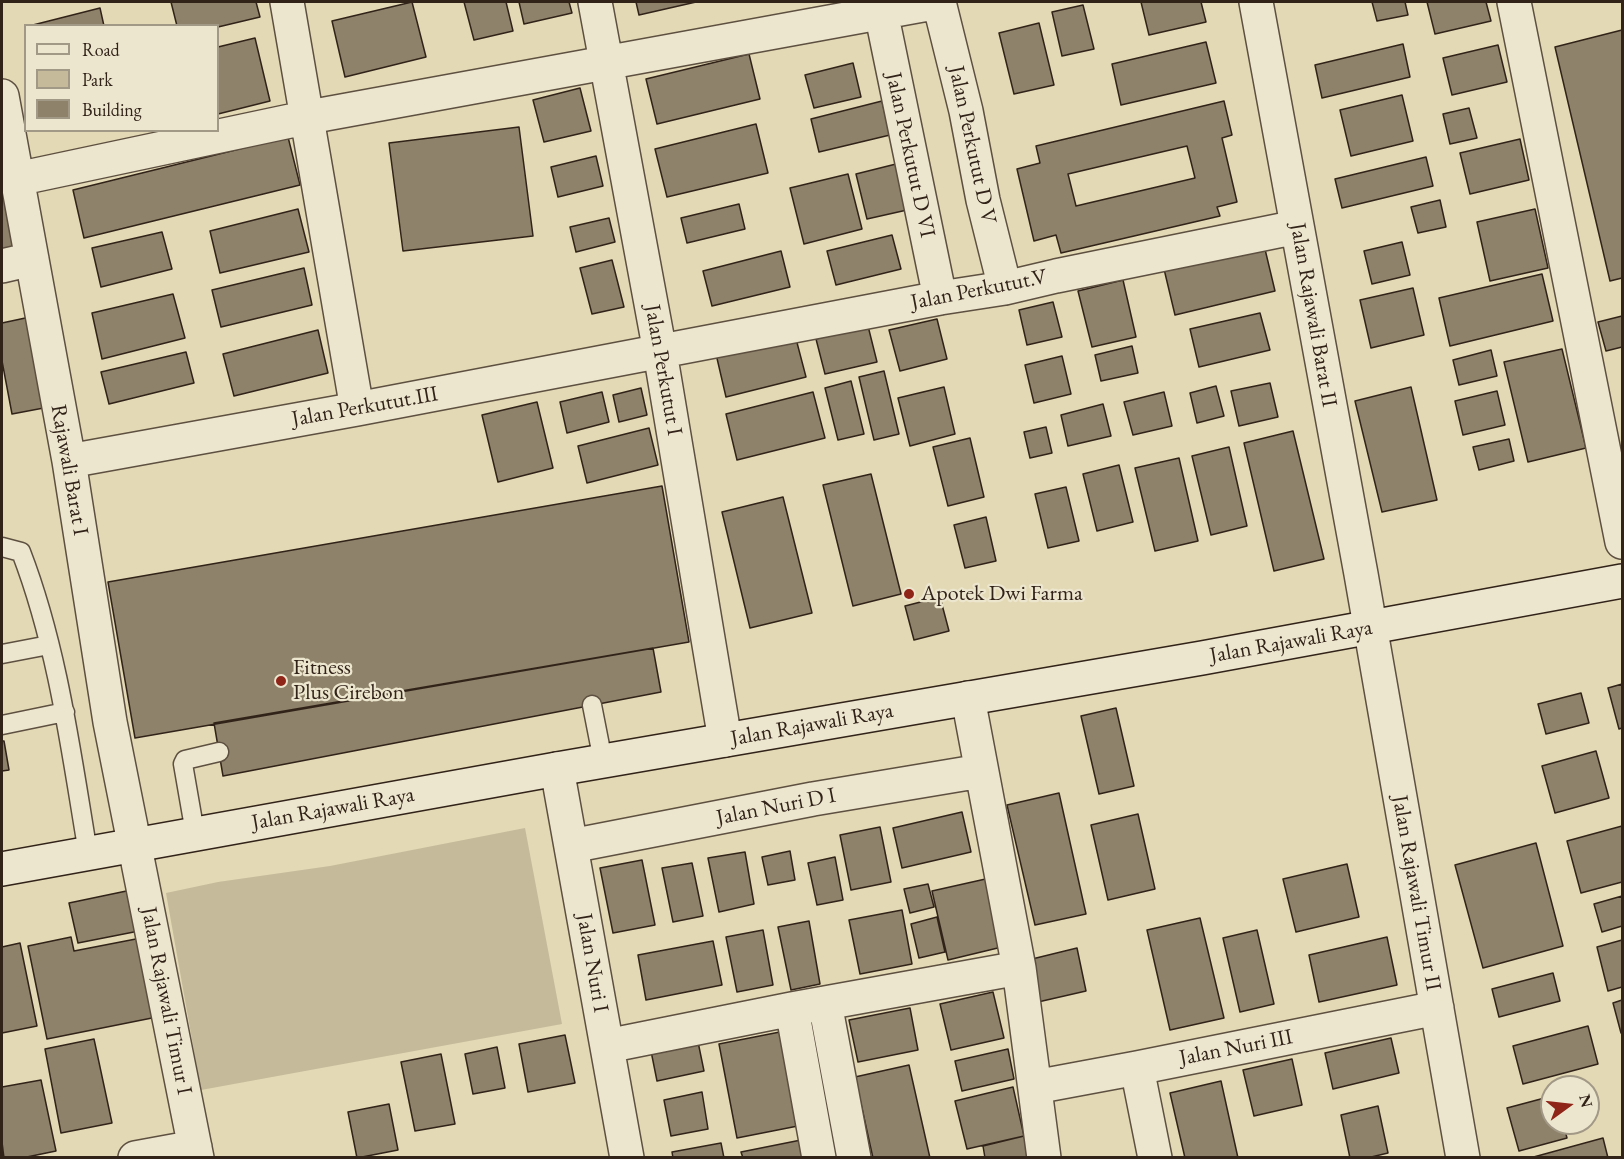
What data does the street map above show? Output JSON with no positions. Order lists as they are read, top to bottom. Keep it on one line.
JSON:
{"streets":{"street":["Jalan Perkutut D V","Jalan Perkutut D VI","Jalan Perkutut.V","Jalan Rajawali Barat II","Jalan Perkutut I","Jalan Perkutut.III","Rajawali Barat I","Jalan Rajawali Raya","Jalan Nuri D I","Jalan Rajawali Timur II","Jalan Nuri I","Jalan Rajawali Timur I","Jalan Nuri III"]},"crossings":[["Jalan Perkutut D V","Jalan Perkutut.V"],["Jalan Perkutut D VI","Jalan Perkutut.V"],["Jalan Perkutut.V","Jalan Rajawali Barat II"],["Jalan Perkutut.V","Jalan Perkutut I"],["Jalan Perkutut.V","Jalan Perkutut.III"],["Jalan Rajawali Barat II","Jalan Rajawali Raya"],["Jalan Rajawali Barat II","Jalan Rajawali Timur II"],["Jalan Perkutut I","Jalan Perkutut.III"],["Jalan Perkutut I","Jalan Rajawali Raya"],["Jalan Perkutut.III","Rajawali Barat I"],["Rajawali Barat I","Jalan Rajawali Raya"],["Rajawali Barat I","Jalan Rajawali Timur I"],["Jalan Rajawali Raya","Jalan Rajawali Timur II"],["Jalan Rajawali Raya","Jalan Nuri I"],["Jalan Rajawali Raya","Jalan Rajawali Timur I"],["Jalan Nuri D I","Jalan Nuri I"],["Jalan Rajawali Timur II","Jalan Nuri III"]],"places":["Apotek Dwi Farma","Fitness Plus Cirebon"],"legend":["Road","Park","Building"],"north":"right"}
